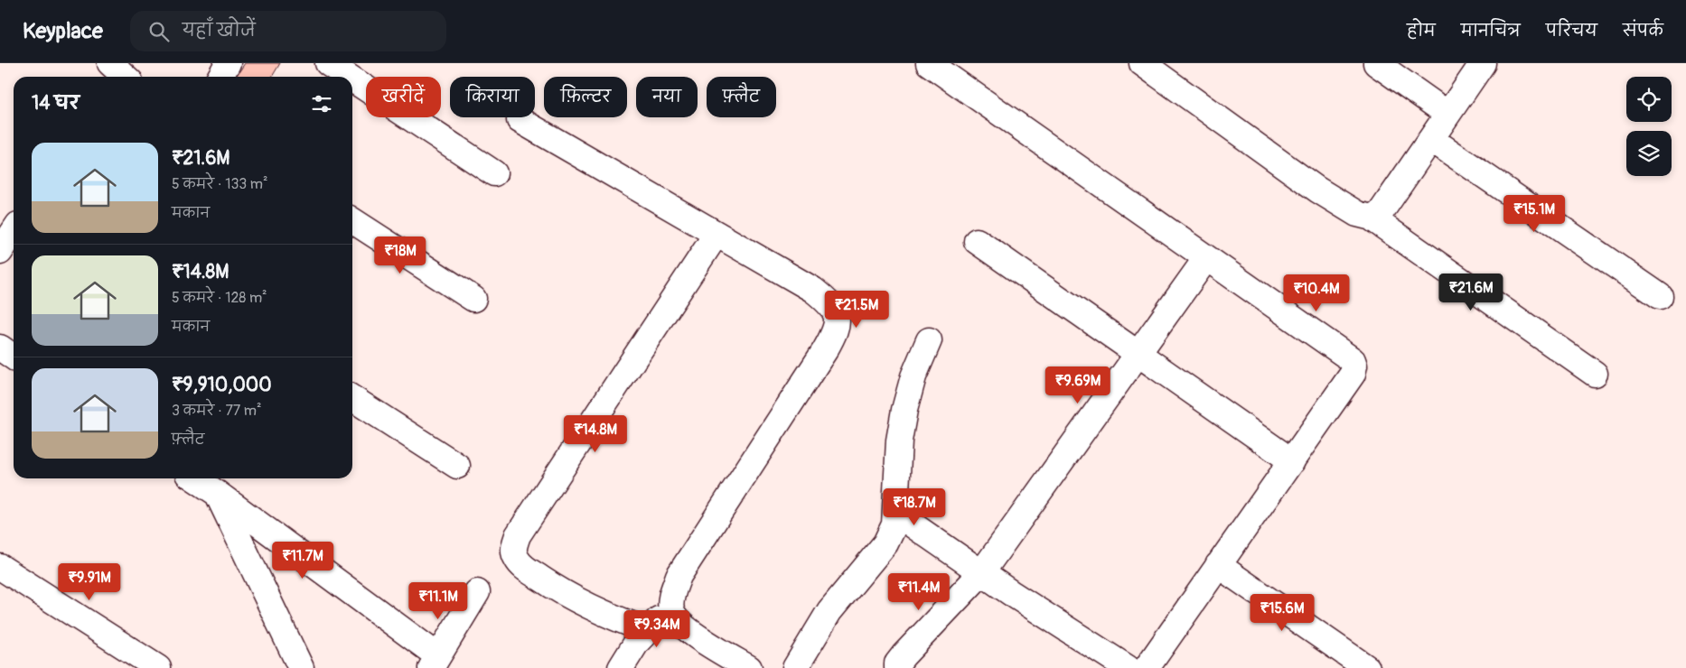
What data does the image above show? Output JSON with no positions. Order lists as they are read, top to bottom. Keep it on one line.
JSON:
{"page":{"header":"Keyplace","search":"यहाँ खोजें","nav":["होम","मानचित्र","परिचय","संपर्क"],"chip":["खरीदें","किराया","फ़िल्टर","नया","फ़्लैट"],"heading":"14 घर","list":[{"name":"₹21.6M","note":"5 कमरे · 133 m² · मकान"},{"name":"₹14.8M","note":"5 कमरे · 128 m² · मकान"},{"name":"₹9,910,000","note":"3 कमरे · 77 m² · फ़्लैट"}],"price":["₹15.1M","₹18M","₹21.6M","₹10.4M","₹21.5M","₹9.69M","₹14.8M","₹18.7M","₹11.7M","₹9.91M","₹11.4M","₹11.1M","₹15.6M","₹9.34M"]}}
